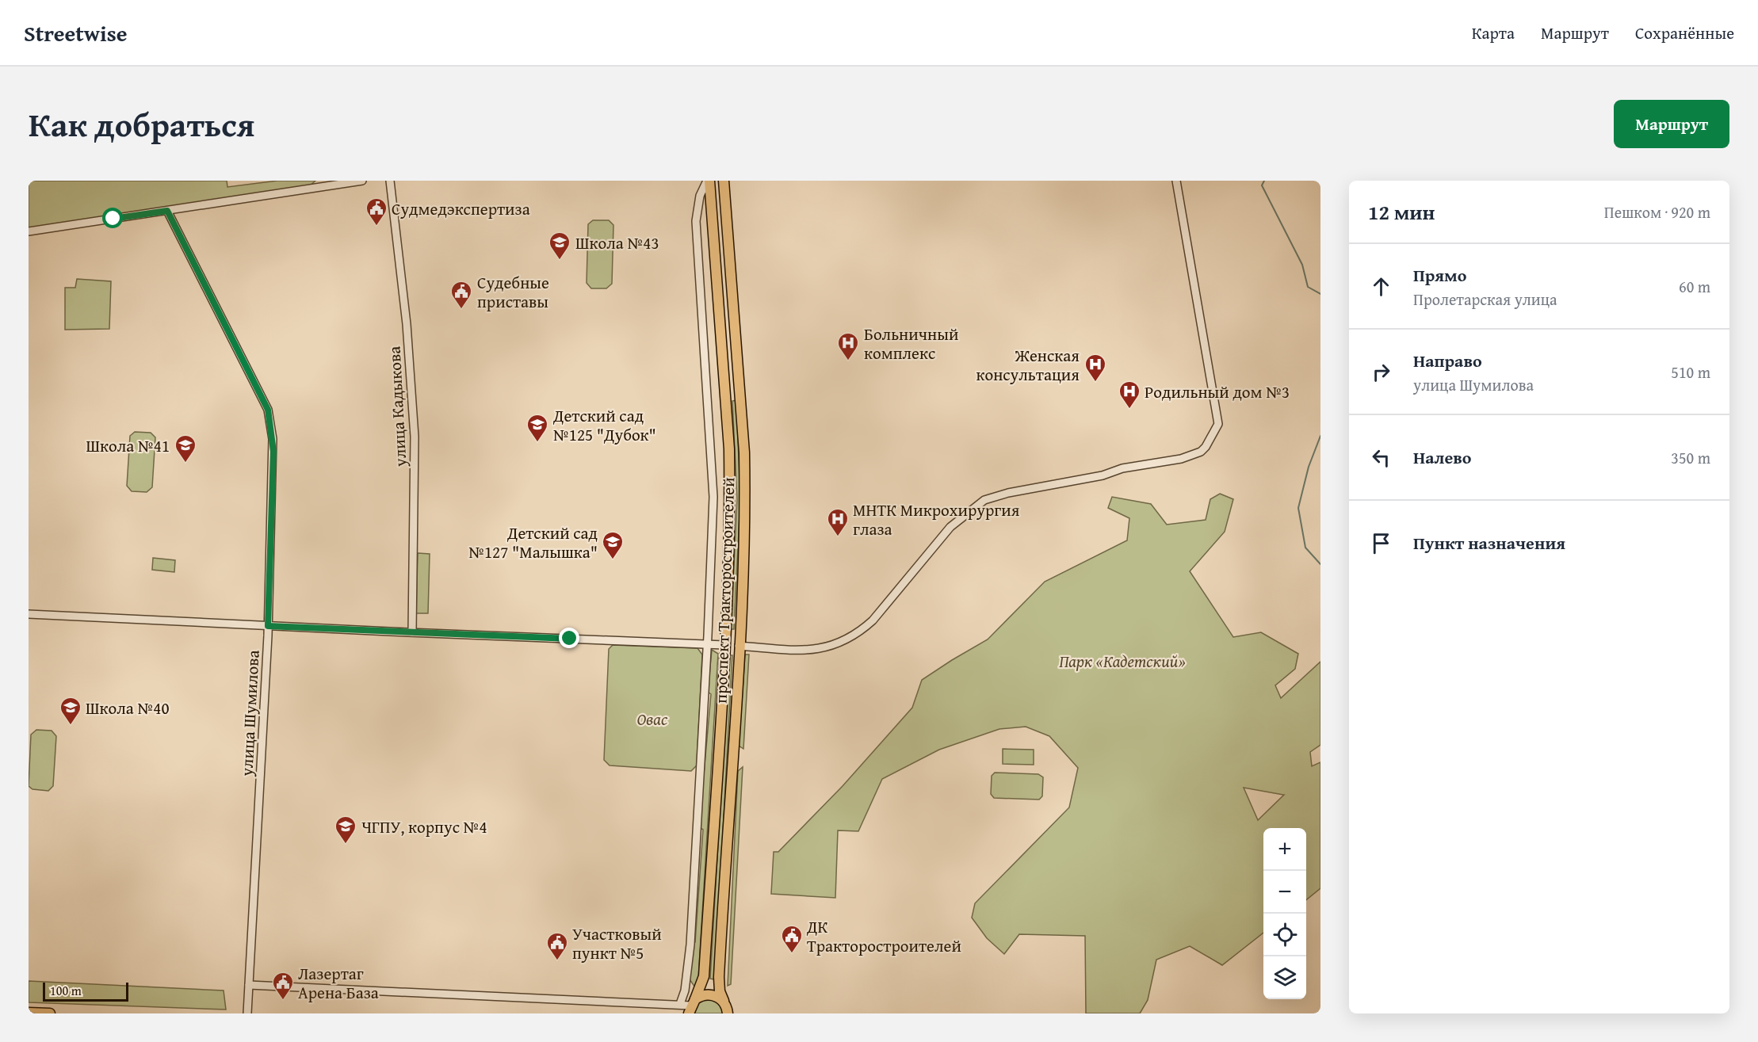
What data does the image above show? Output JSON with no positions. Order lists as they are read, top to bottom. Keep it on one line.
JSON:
{"streets":{"main road":["проспект Тракторостроителей"],"street":["улица Кадыкова","улица Шумилова"]},"parks":["Парк «Кадетский»","Овас"],"places":{"public building":["Судмедэкспертиза","Судебные приставы","ДК Тракторостроителей","Участковый пункт №5","Лазертаг Арена База"],"school or university":["Школа №43","Детский сад №125 \"Дубок\"","Школа №41","Детский сад №127 \"Малышка\"","Школа №40","ЧГПУ, корпус №4"],"hospital":["Больничный комплекс","Женская консультация","Родильный дом №3","МНТК Микрохирургия глаза"]},"scale_bar":"100 m","page":{"header":"Streetwise","nav":["Карта","Маршрут","Сохранённые"],"title":"Как добраться","buttons":"Маршрут","heading":["12 мин","Пешком · 920 m"],"list":[["Прямо","Пролетарская улица","60 m"],["Направо","улица Шумилова","510 m"],["Налево","350 m"],"Пункт назначения"],"map_buttons":["+","−"],"scale":"100 m"}}
